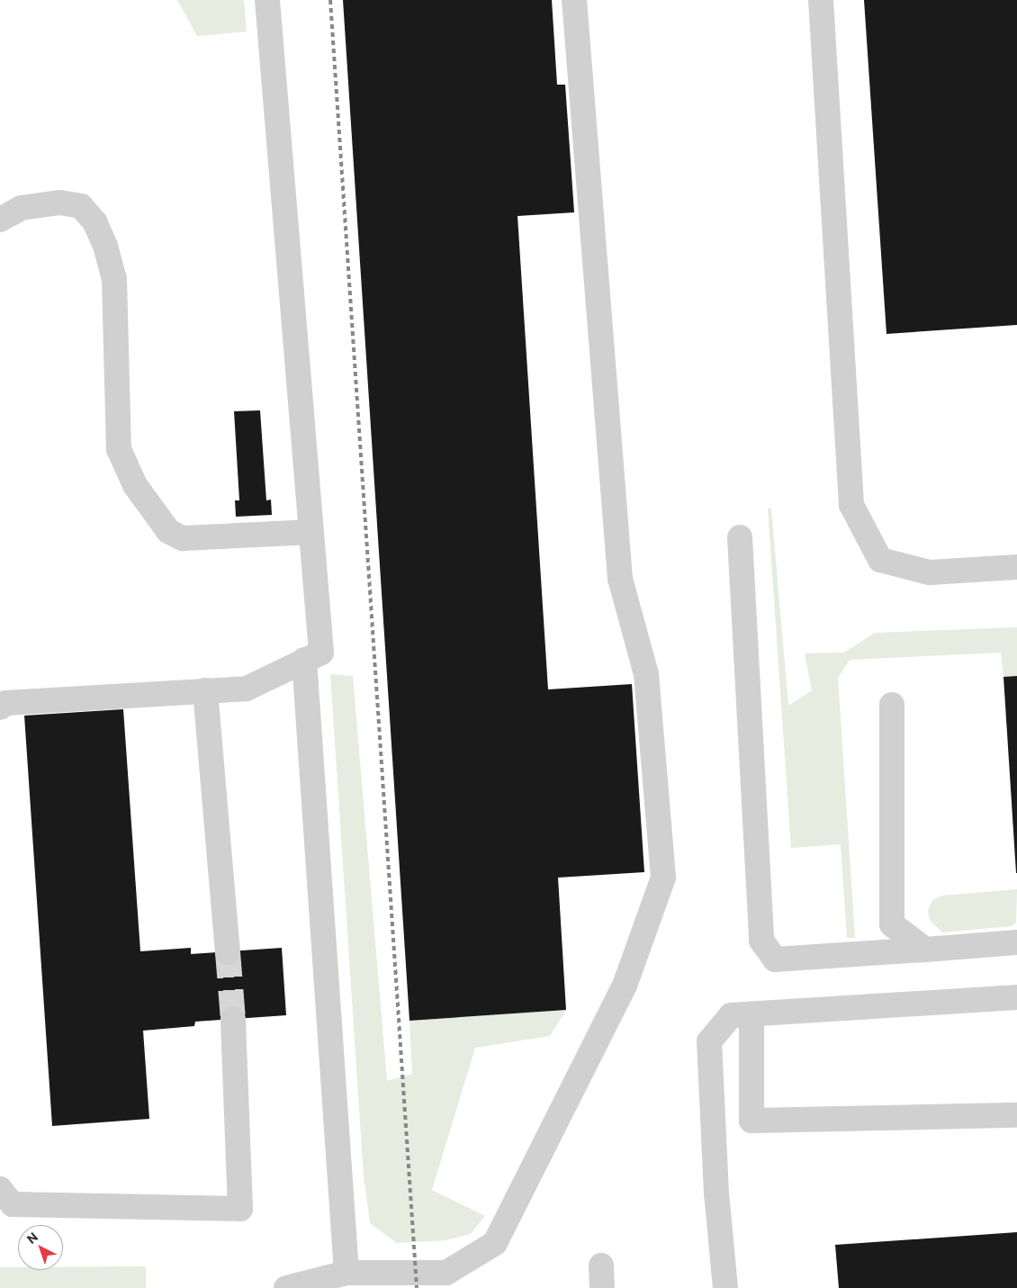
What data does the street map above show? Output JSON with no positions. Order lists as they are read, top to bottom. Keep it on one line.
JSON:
{"north":"top left"}
